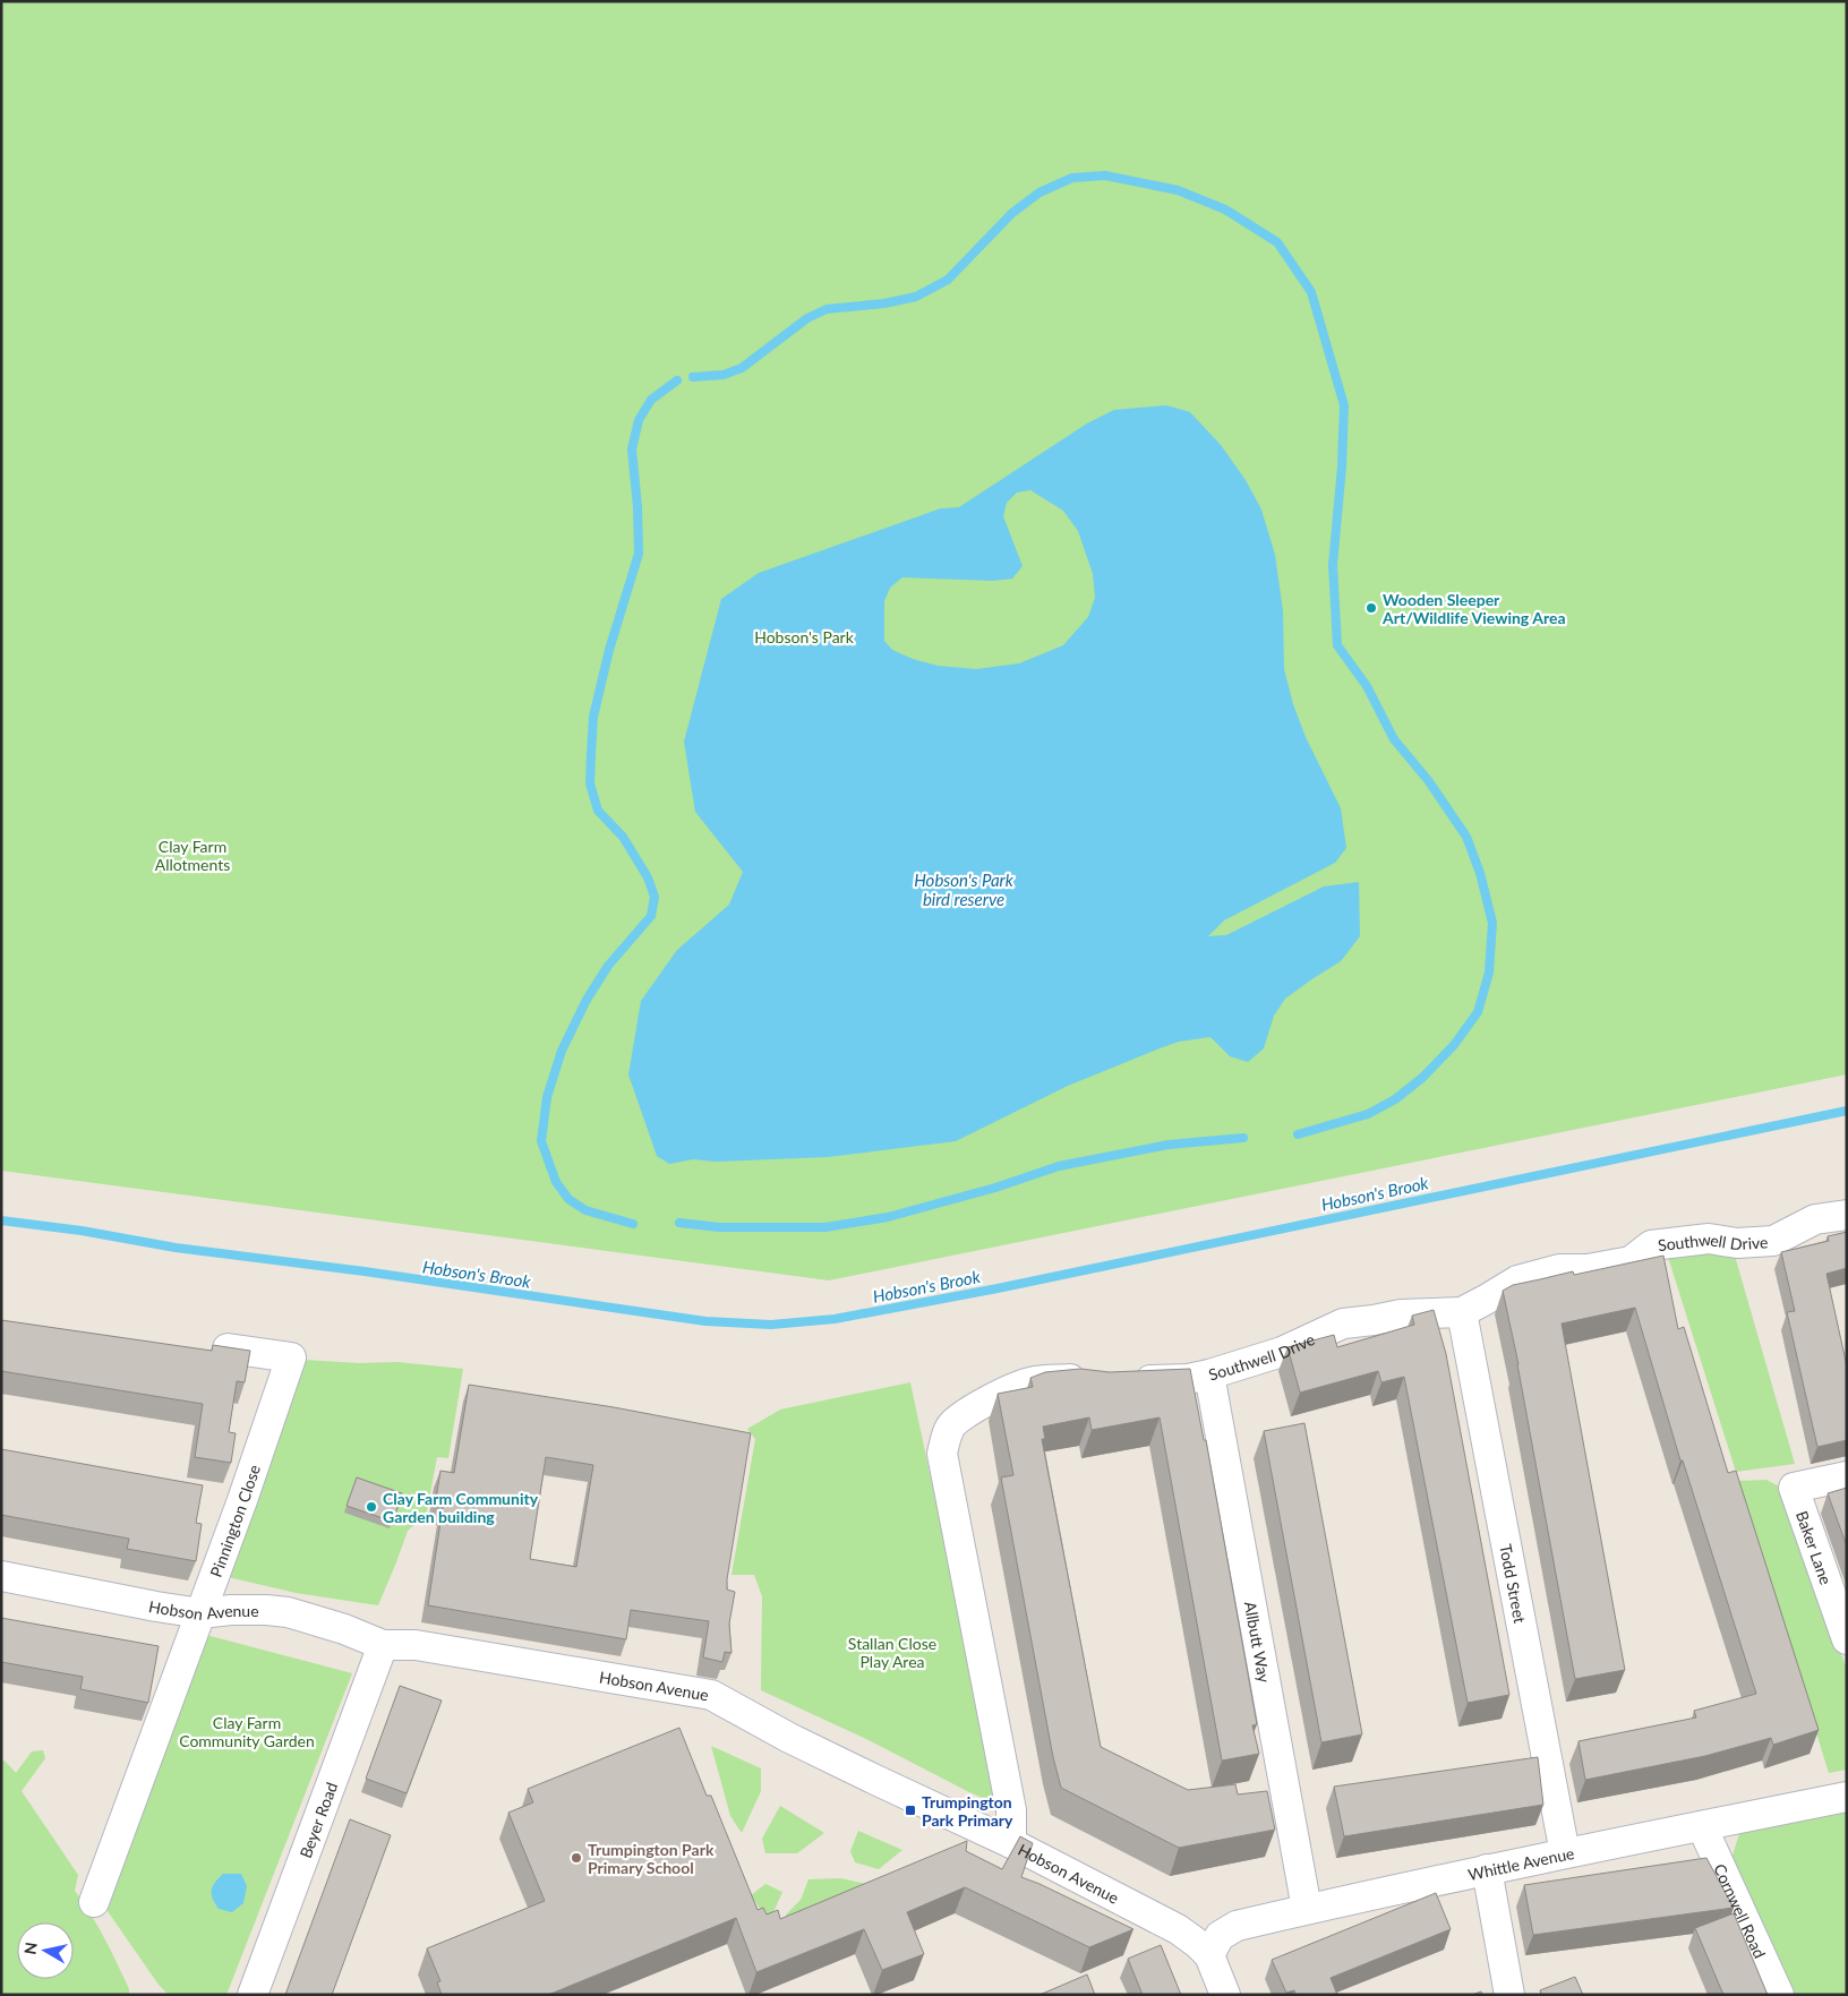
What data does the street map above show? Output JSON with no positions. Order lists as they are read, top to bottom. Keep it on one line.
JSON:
{"streets":{"street":["Southwell Drive","Pinnington Close","Baker Lane","Todd Street","Hobson Avenue","Allbutt Way","Beyer Road","Whittle Avenue","Cornwell Road"]},"crossings":[["Southwell Drive","Todd Street"],["Southwell Drive","Hobson Avenue"],["Southwell Drive","Allbutt Way"],["Pinnington Close","Hobson Avenue"],["Todd Street","Whittle Avenue"],["Hobson Avenue","Beyer Road"],["Hobson Avenue","Whittle Avenue"],["Allbutt Way","Whittle Avenue"],["Whittle Avenue","Cornwell Road"]],"water":["Hobson's Park bird reserve","Hobson's Brook"],"parks":["Hobson's Park","Clay Farm Allotments","Stallan Close Play Area","Clay Farm Community Garden"],"places":{"other":["Wooden Sleeper Art/Wildlife Viewing Area","Clay Farm Community Garden building","Trumpington Park Primary School"],"transit":["Trumpington Park Primary"]},"north":"left"}
